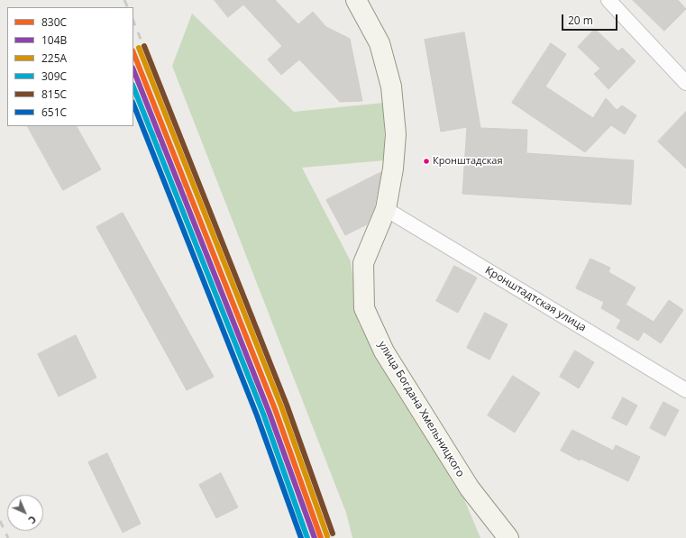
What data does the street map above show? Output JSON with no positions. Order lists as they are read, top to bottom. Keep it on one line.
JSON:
{"streets":{"main road":["улица Богдана Хмельницкого"],"street":["Кронштадтская улица"]},"crossings":[["Кронштадтская улица","улица Богдана Хмельницкого"]],"places":["Кронштадская"],"lines":["transit line 815С","transit line 225А","transit line 830С","transit line 104В","transit line 309С","transit line 651С"],"legend":["830С","104В","225А","309С","815С","651С"],"scale_bar":"20 m","north":"bottom right"}
